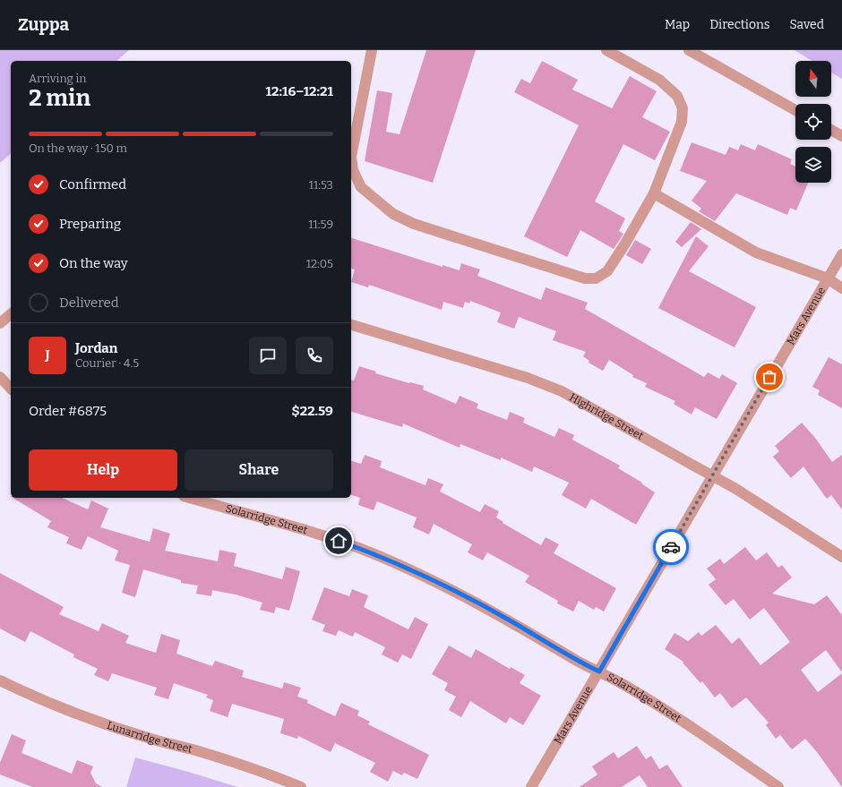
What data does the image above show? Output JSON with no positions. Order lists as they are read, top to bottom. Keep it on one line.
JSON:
{"streets":{"street":["Mars Avenue","Highridge Street","Solarridge Street","Lunarridge Street"]},"crossings":[["Mars Avenue","Highridge Street"],["Mars Avenue","Solarridge Street"]],"north":"top","page":{"header":"Zuppa","nav":["Map","Directions","Saved"],"heading":["2 min","Arriving in","12:16–12:21"],"panel":["Jordan","Courier · 4.5","Order #6875","$22.59"],"bar":"On the way · 150 m","list":[["Confirmed","11:53"],["Preparing","11:59"],["On the way","12:05"],"Delivered"],"round":"J","buttons":["Help","Share"]}}
